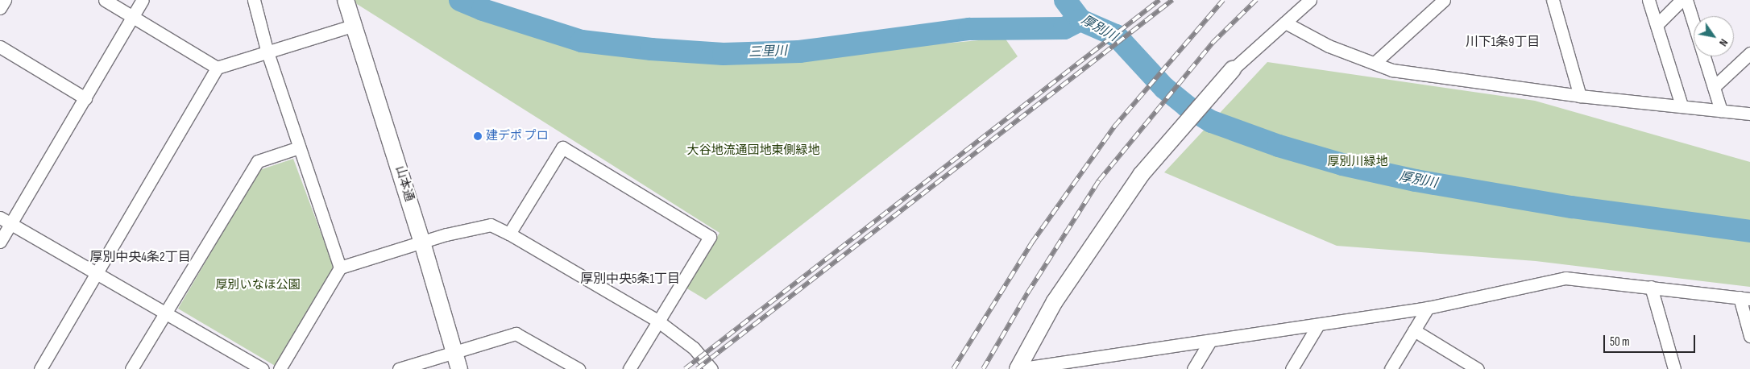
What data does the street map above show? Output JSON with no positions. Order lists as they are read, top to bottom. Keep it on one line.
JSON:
{"streets":{"street":["山本通"]},"districts":["川下1条9丁目","厚別中央4条2丁目","厚別中央5条1丁目"],"water":["厚別川","三里川"],"parks":["大谷地流通団地東側緑地","厚別川緑地","厚別いなほ公園"],"places":["建デポ プロ"],"scale_bar":"50 m","north":"bottom right"}
